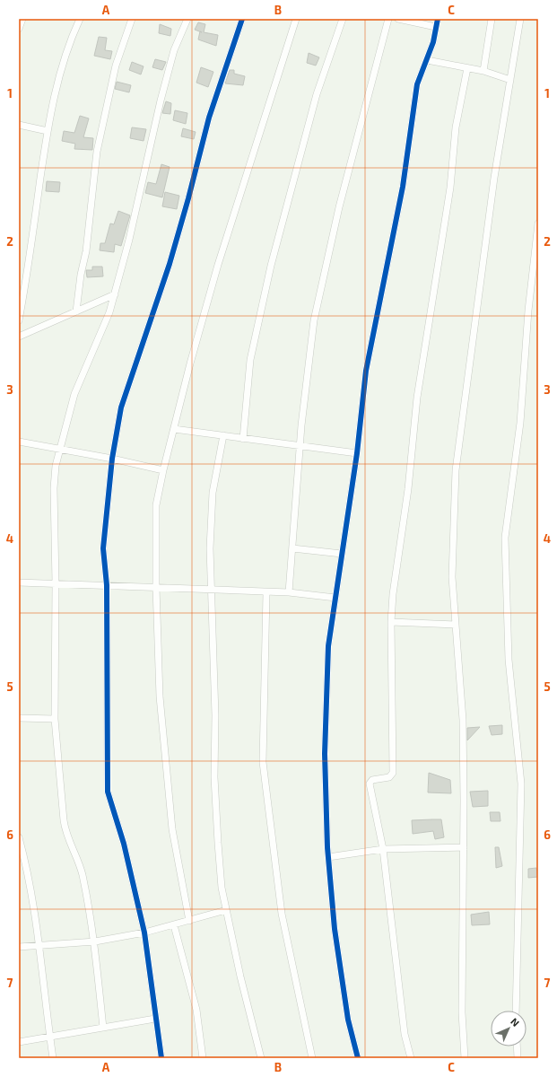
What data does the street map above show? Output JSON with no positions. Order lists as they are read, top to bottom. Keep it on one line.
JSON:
{"north":"top right","grid":{"columns":["A","B","C"],"rows":["1","2","3","4","5","6","7"]}}
